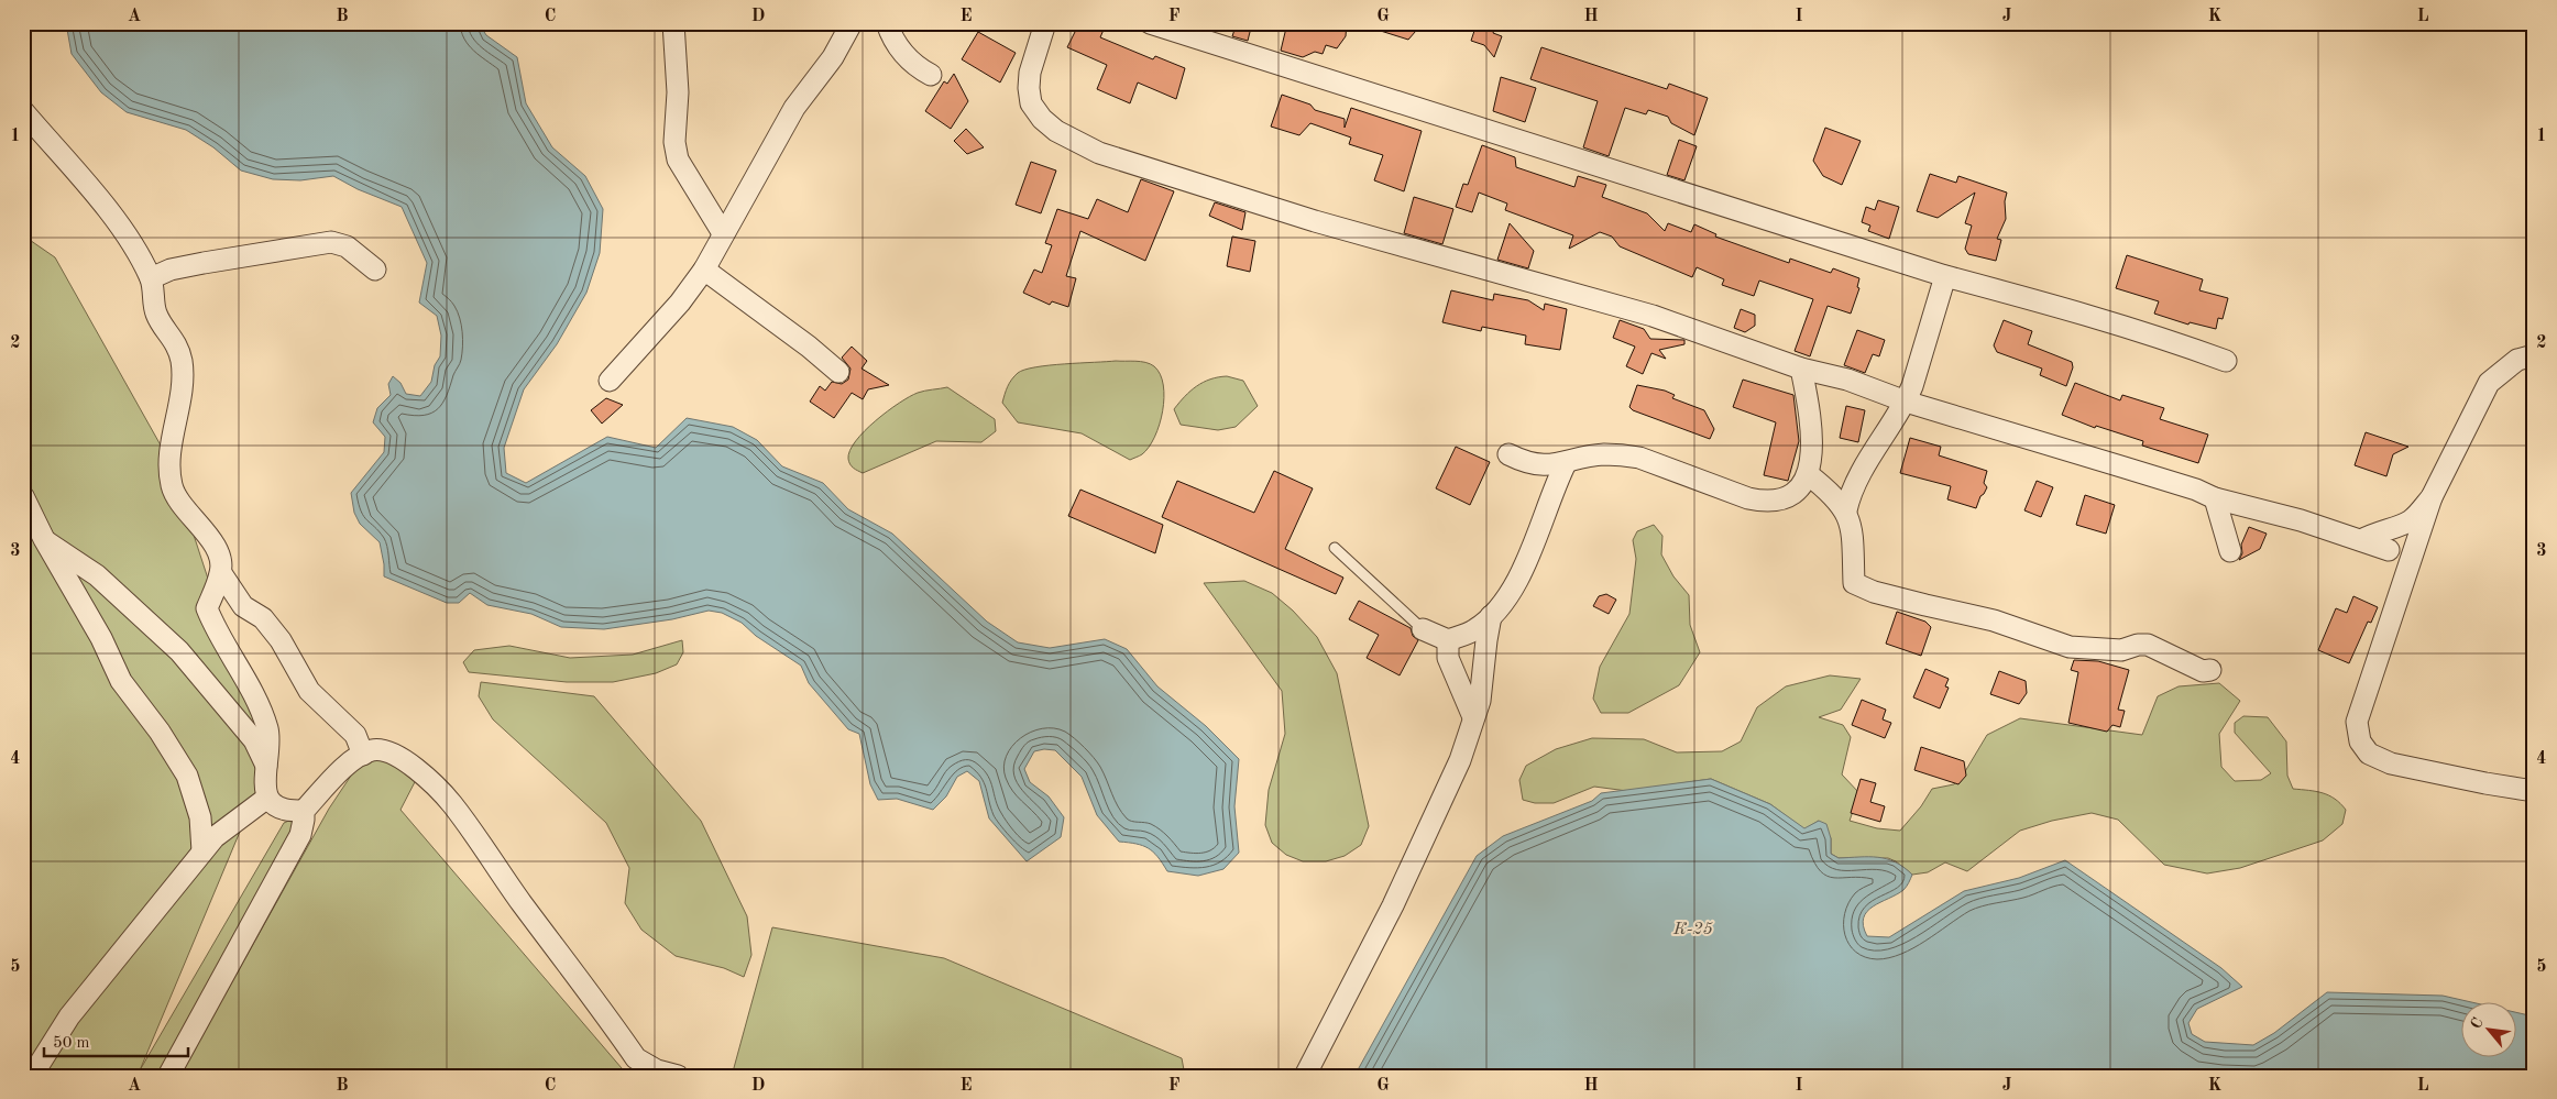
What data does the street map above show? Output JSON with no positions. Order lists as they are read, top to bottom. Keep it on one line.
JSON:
{"water":["К-25"],"scale_bar":"50 m","north":"top left","grid":{"columns":["A","B","C","D","E","F","G","H","I","J","K","L"],"rows":["1","2","3","4","5"]}}
